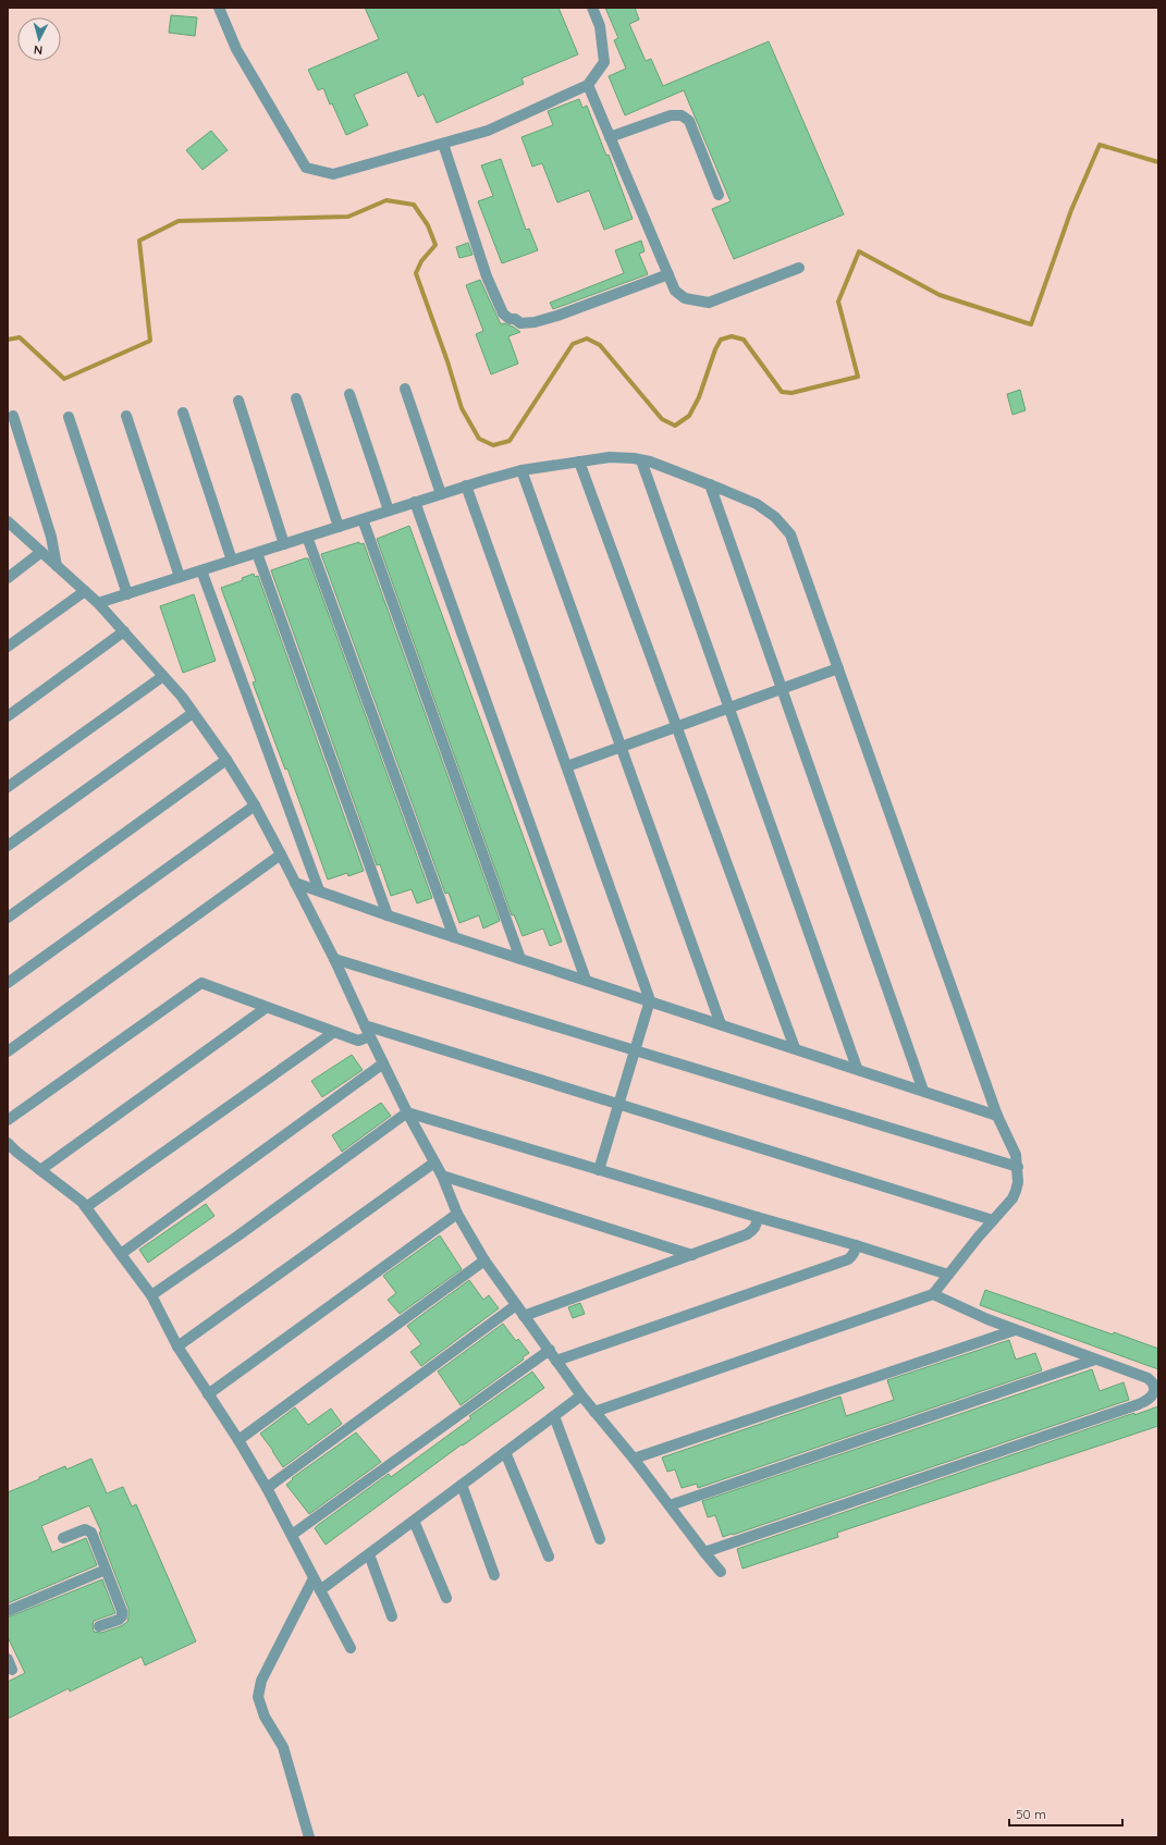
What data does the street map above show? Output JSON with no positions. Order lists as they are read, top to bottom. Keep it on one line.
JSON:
{"scale_bar":"50 m","north":"bottom"}
